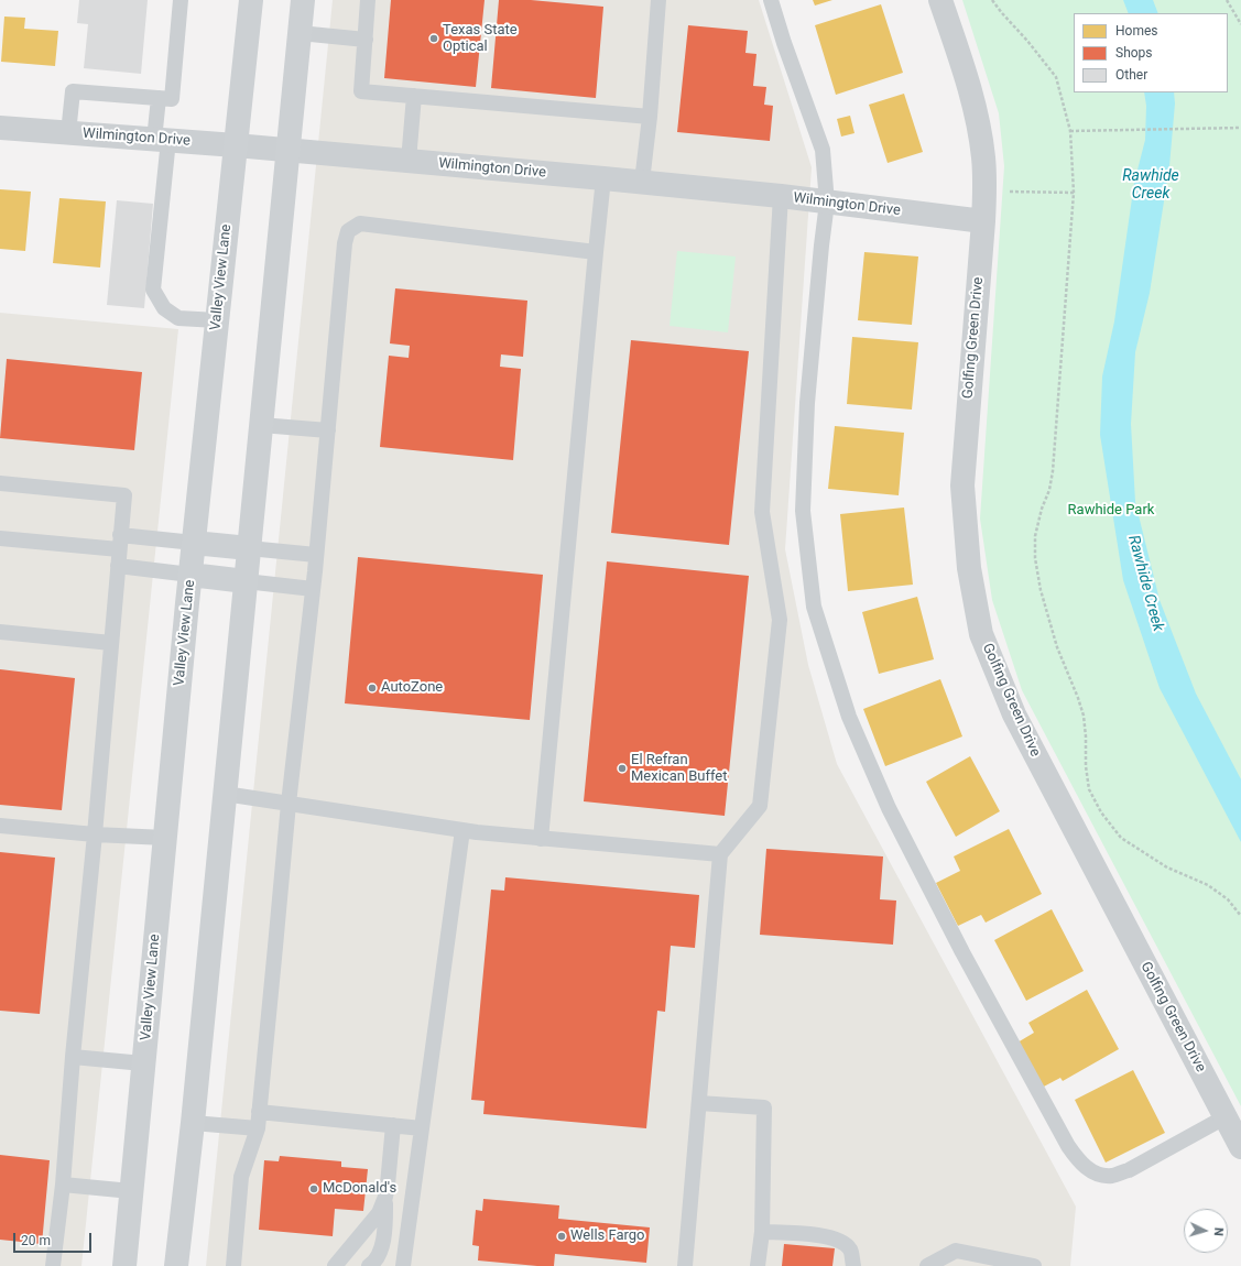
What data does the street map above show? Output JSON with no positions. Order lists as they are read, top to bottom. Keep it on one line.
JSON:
{"streets":{"main road":["Valley View Lane"],"street":["Wilmington Drive","Golfing Green Drive"]},"crossings":[["Wilmington Drive","Valley View Lane"],["Wilmington Drive","Golfing Green Drive"]],"water":["Rawhide Creek"],"parks":["Rawhide Park"],"places":["Texas State Optical","AutoZone","El Refran Mexican Buffet","McDonald's","Wells Fargo"],"legend":["Homes","Shops","Other"],"scale_bar":"20 m","north":"right"}
